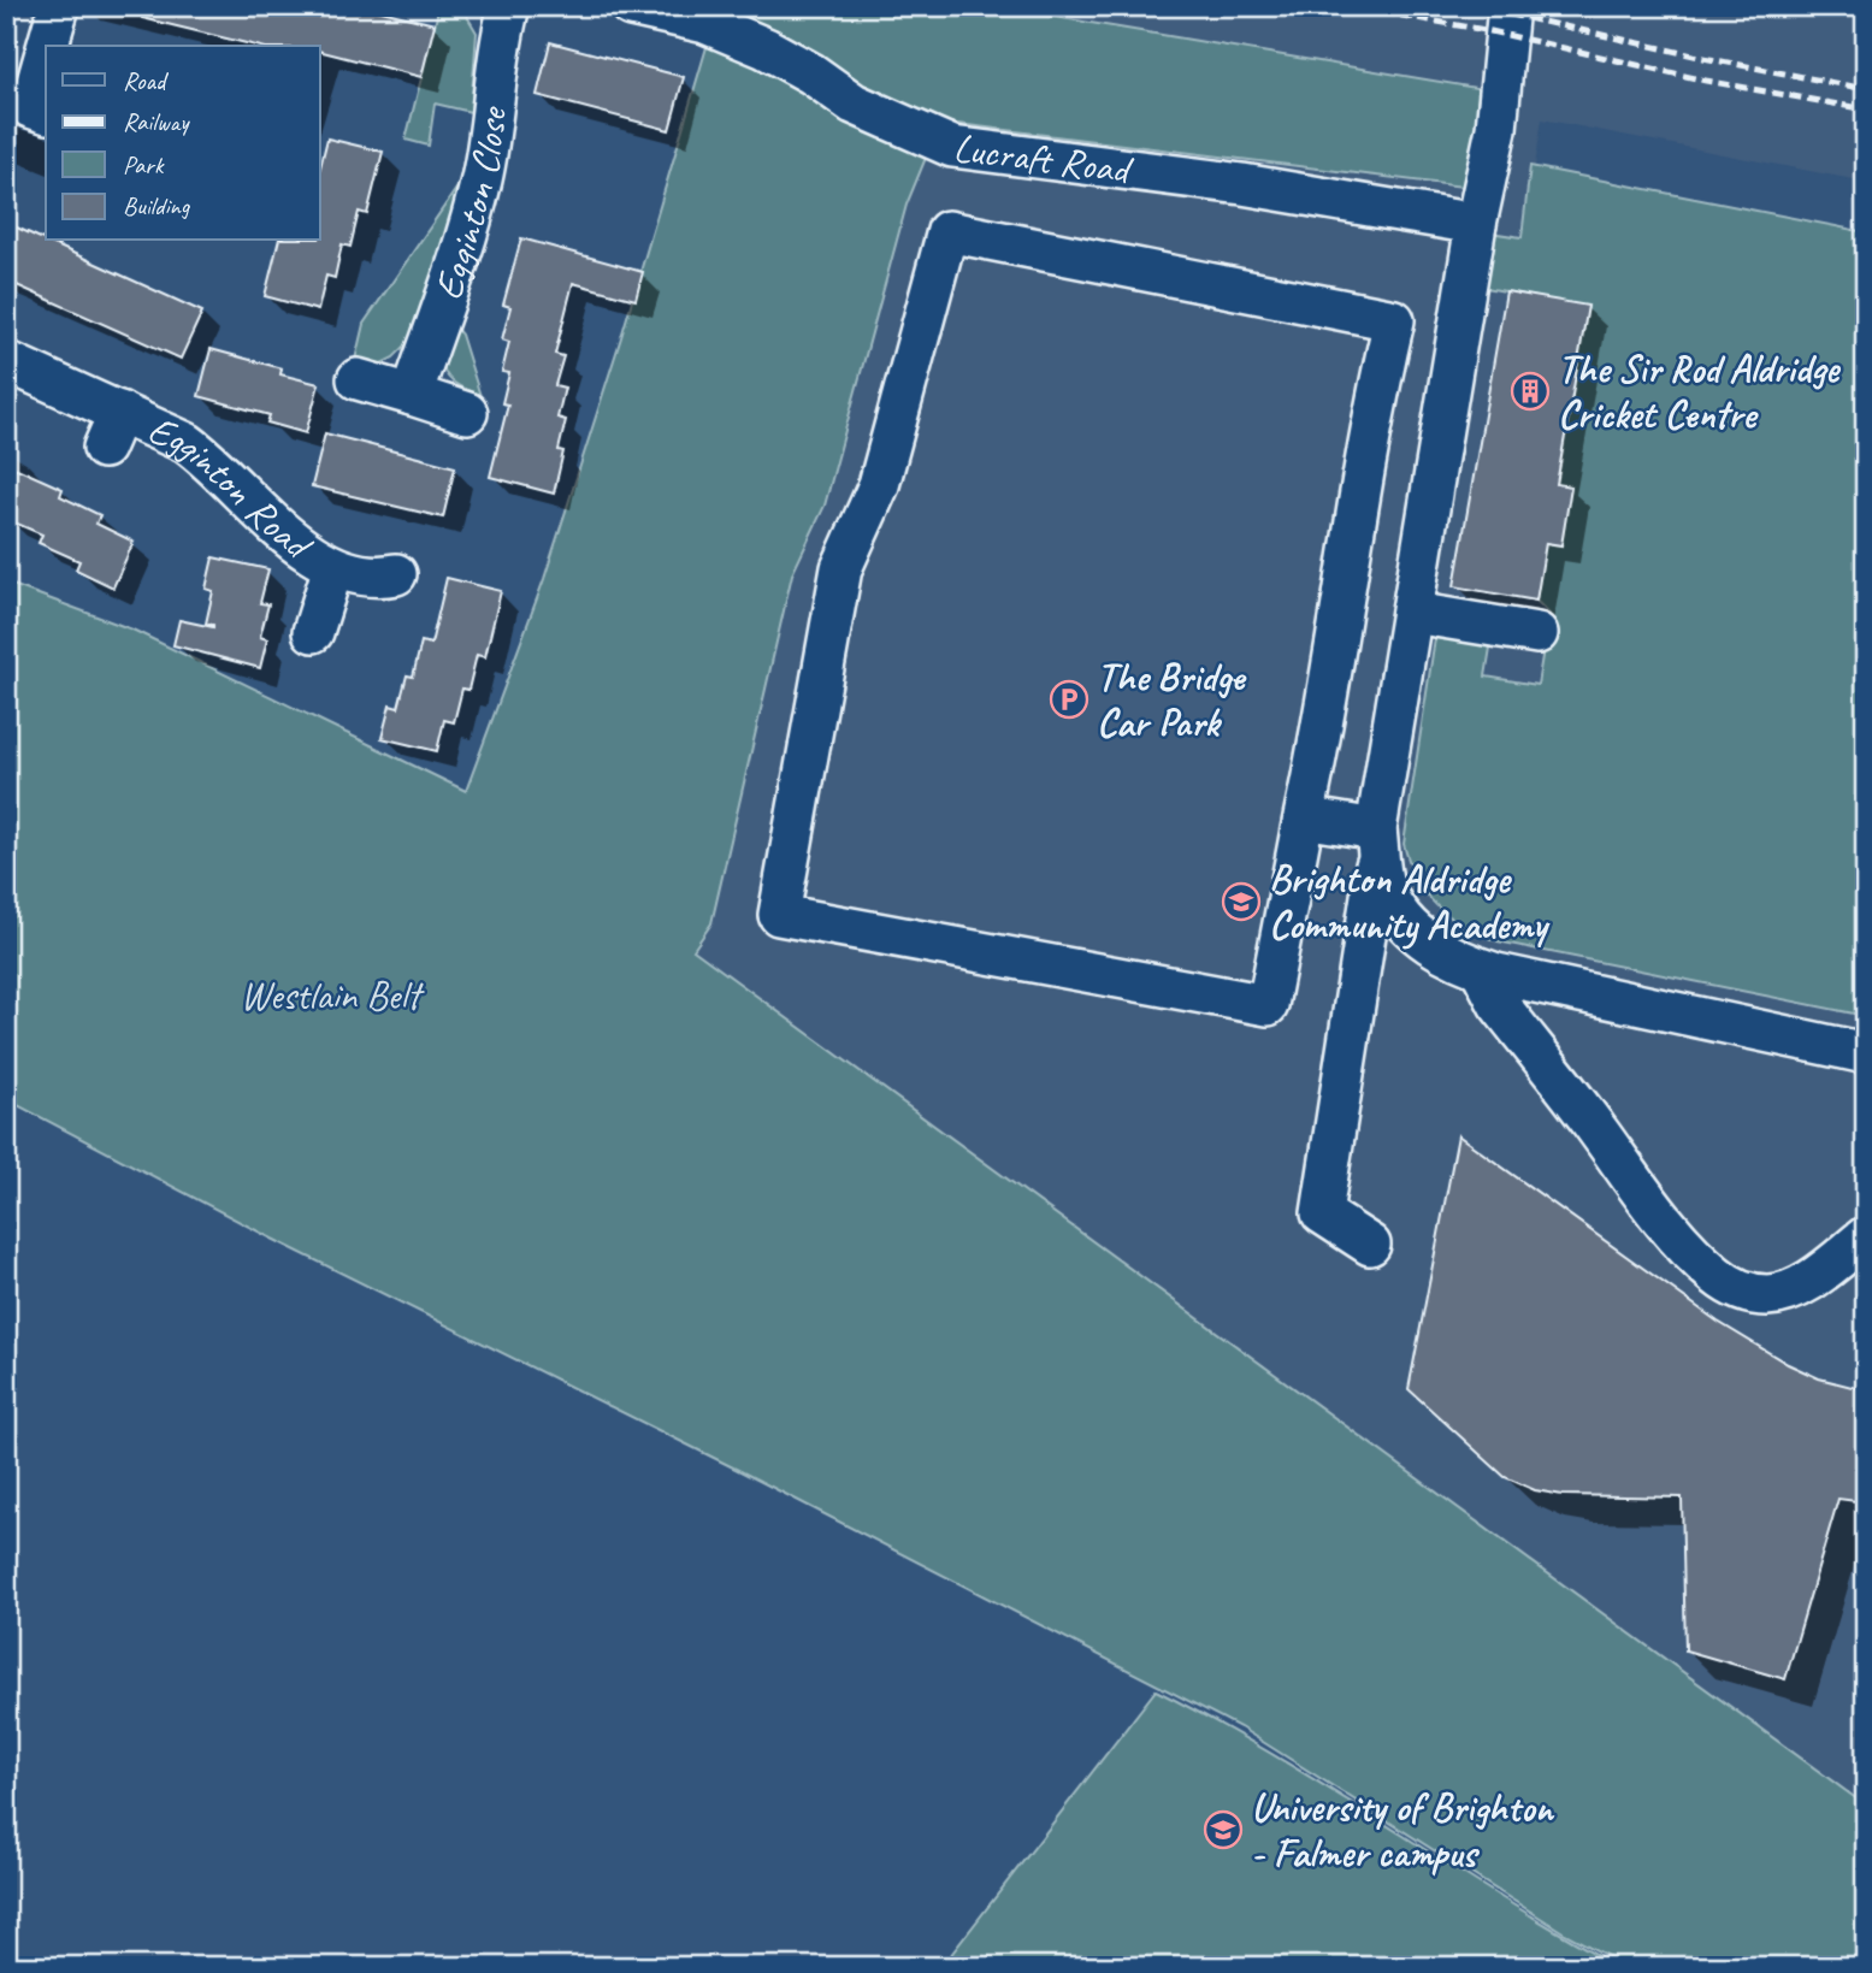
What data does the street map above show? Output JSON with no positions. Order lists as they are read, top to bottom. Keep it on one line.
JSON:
{"streets":{"street":["Lucraft Road","Egginton Close","Egginton Road"]},"parks":["Westlain Belt"],"places":{"building":["The Sir Rod Aldridge Cricket Centre"],"parking":["The Bridge Car Park"],"school or university":["Brighton Aldridge Community Academy","University of Brighton - Falmer campus"]},"legend":["Road","Railway","Park","Building"]}
